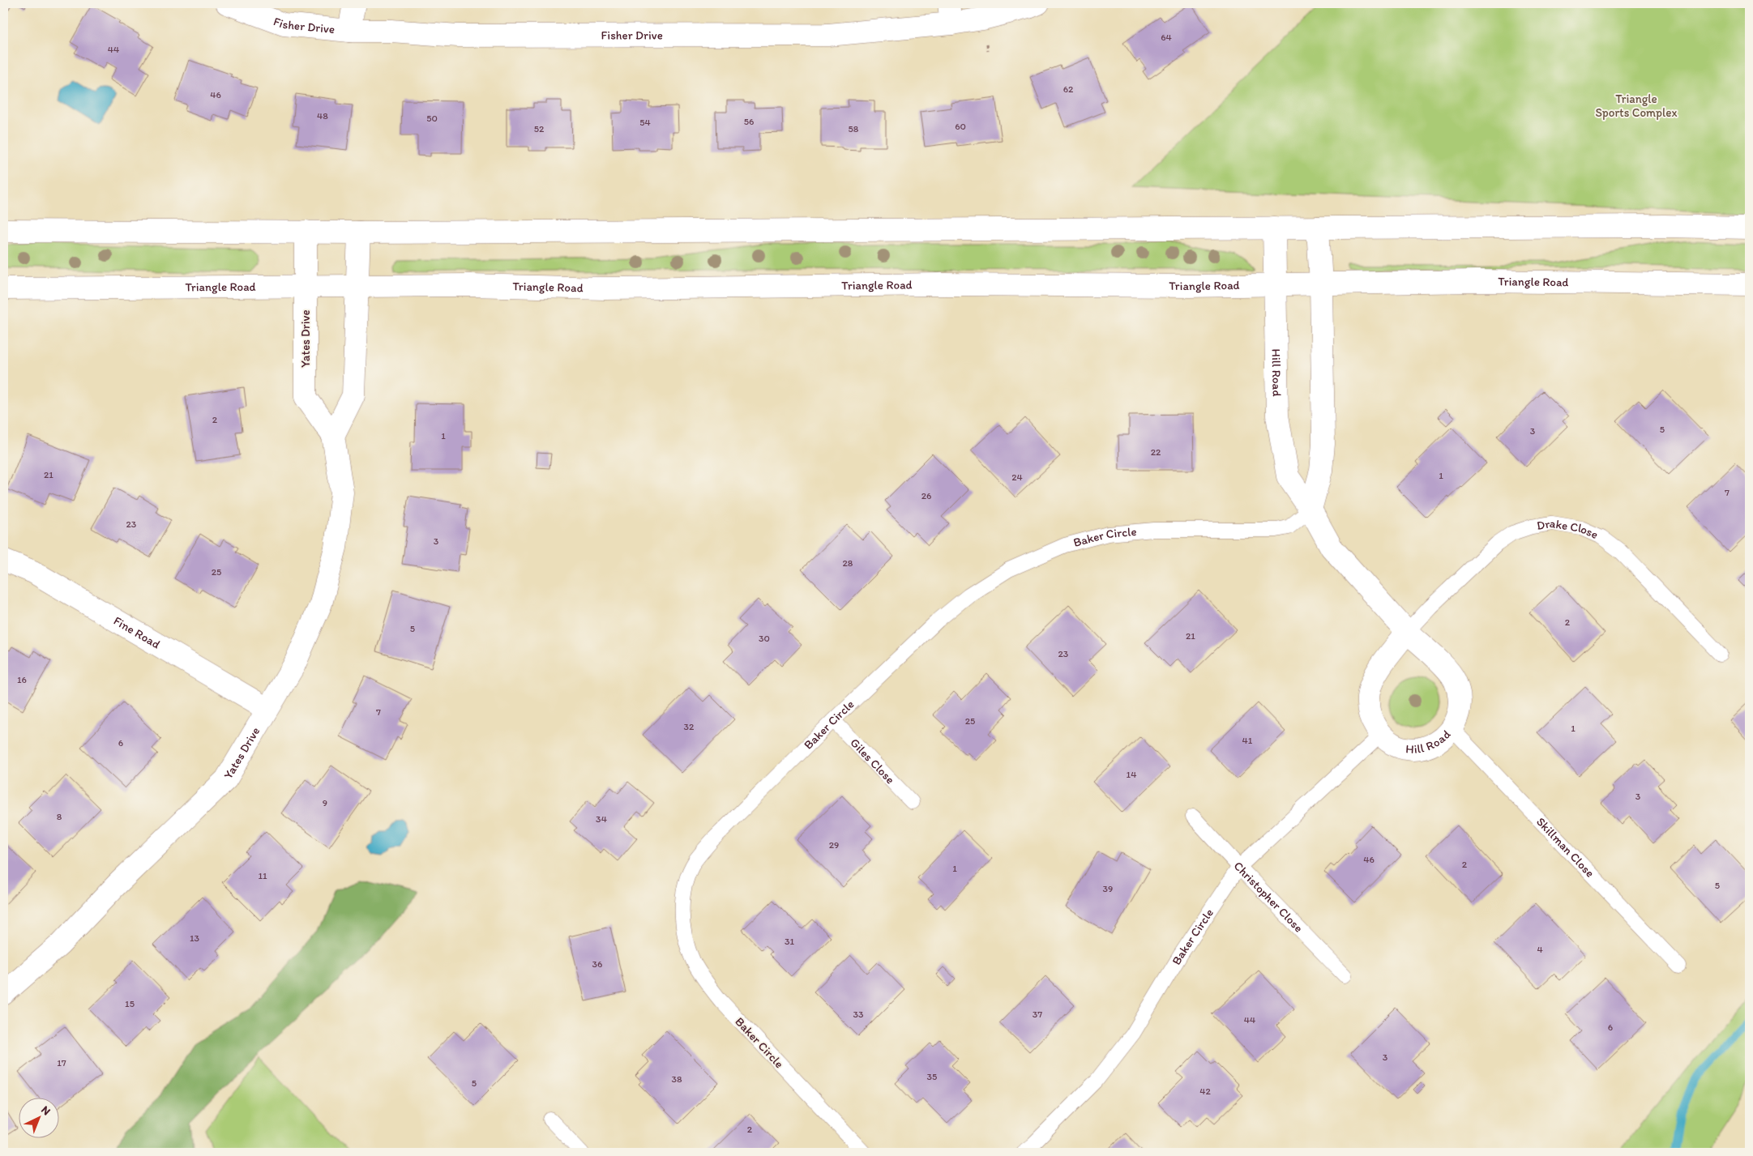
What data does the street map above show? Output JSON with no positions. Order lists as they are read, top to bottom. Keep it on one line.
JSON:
{"streets":{"street":["Fisher Drive","Triangle Road","Yates Drive","Hill Road","Fine Road"],"lane":["Drake Close","Baker Circle","Giles Close","Skillman Close","Christopher Close"]},"crossings":[["Triangle Road","Yates Drive"],["Triangle Road","Hill Road"],["Yates Drive","Fine Road"],["Hill Road","Drake Close"],["Hill Road","Baker Circle"],["Hill Road","Skillman Close"],["Drake Close","Baker Circle"],["Drake Close","Skillman Close"],["Baker Circle","Giles Close"],["Baker Circle","Skillman Close"],["Baker Circle","Christopher Close"]],"parks":["Triangle Sports Complex"],"house_numbers":["64","44","62","46","48","50","56","54","60","52","58","2","5","3","1","22","21","1","24","7","26","23","3","28","25","2","5","21","30","23","16","7","25","32","1","41","6","14","3","9","8","34","29","46","2","1","11","5","39","13","31","4","36","15","33","37","44","6","3","17","35","38","5","42","2"],"north":"top right"}
